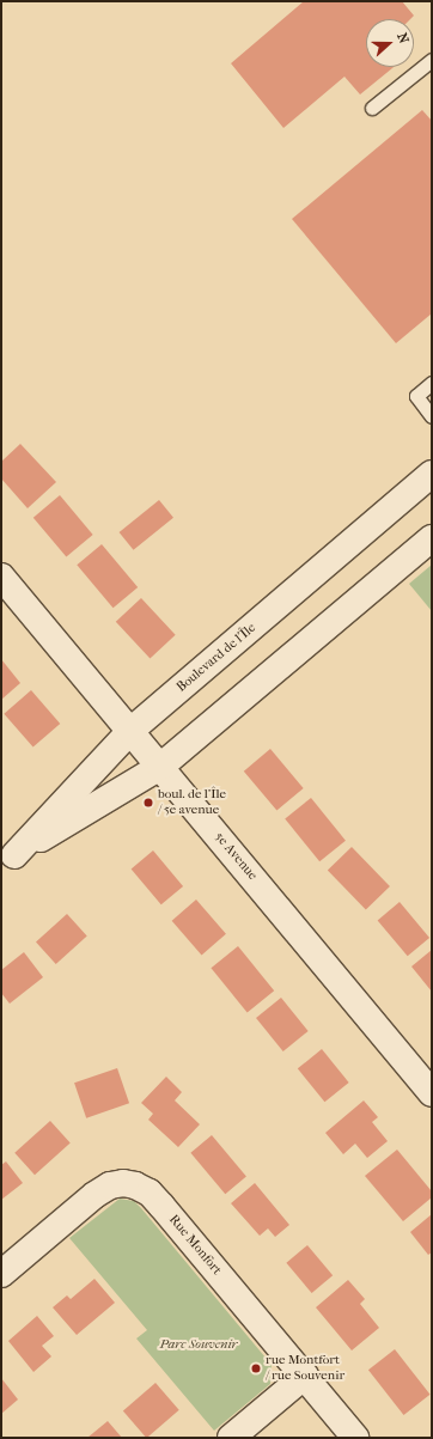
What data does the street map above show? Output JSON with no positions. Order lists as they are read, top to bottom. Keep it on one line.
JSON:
{"streets":{"street":["Boulevard de l'Île","5e Avenue","Rue Monfort"]},"crossings":[["Boulevard de l'Île","5e Avenue"]],"parks":["Parc Souvenir"],"places":["boul. de l'Île / 5e avenue","rue Montfort / rue Souvenir"],"north":"right"}
